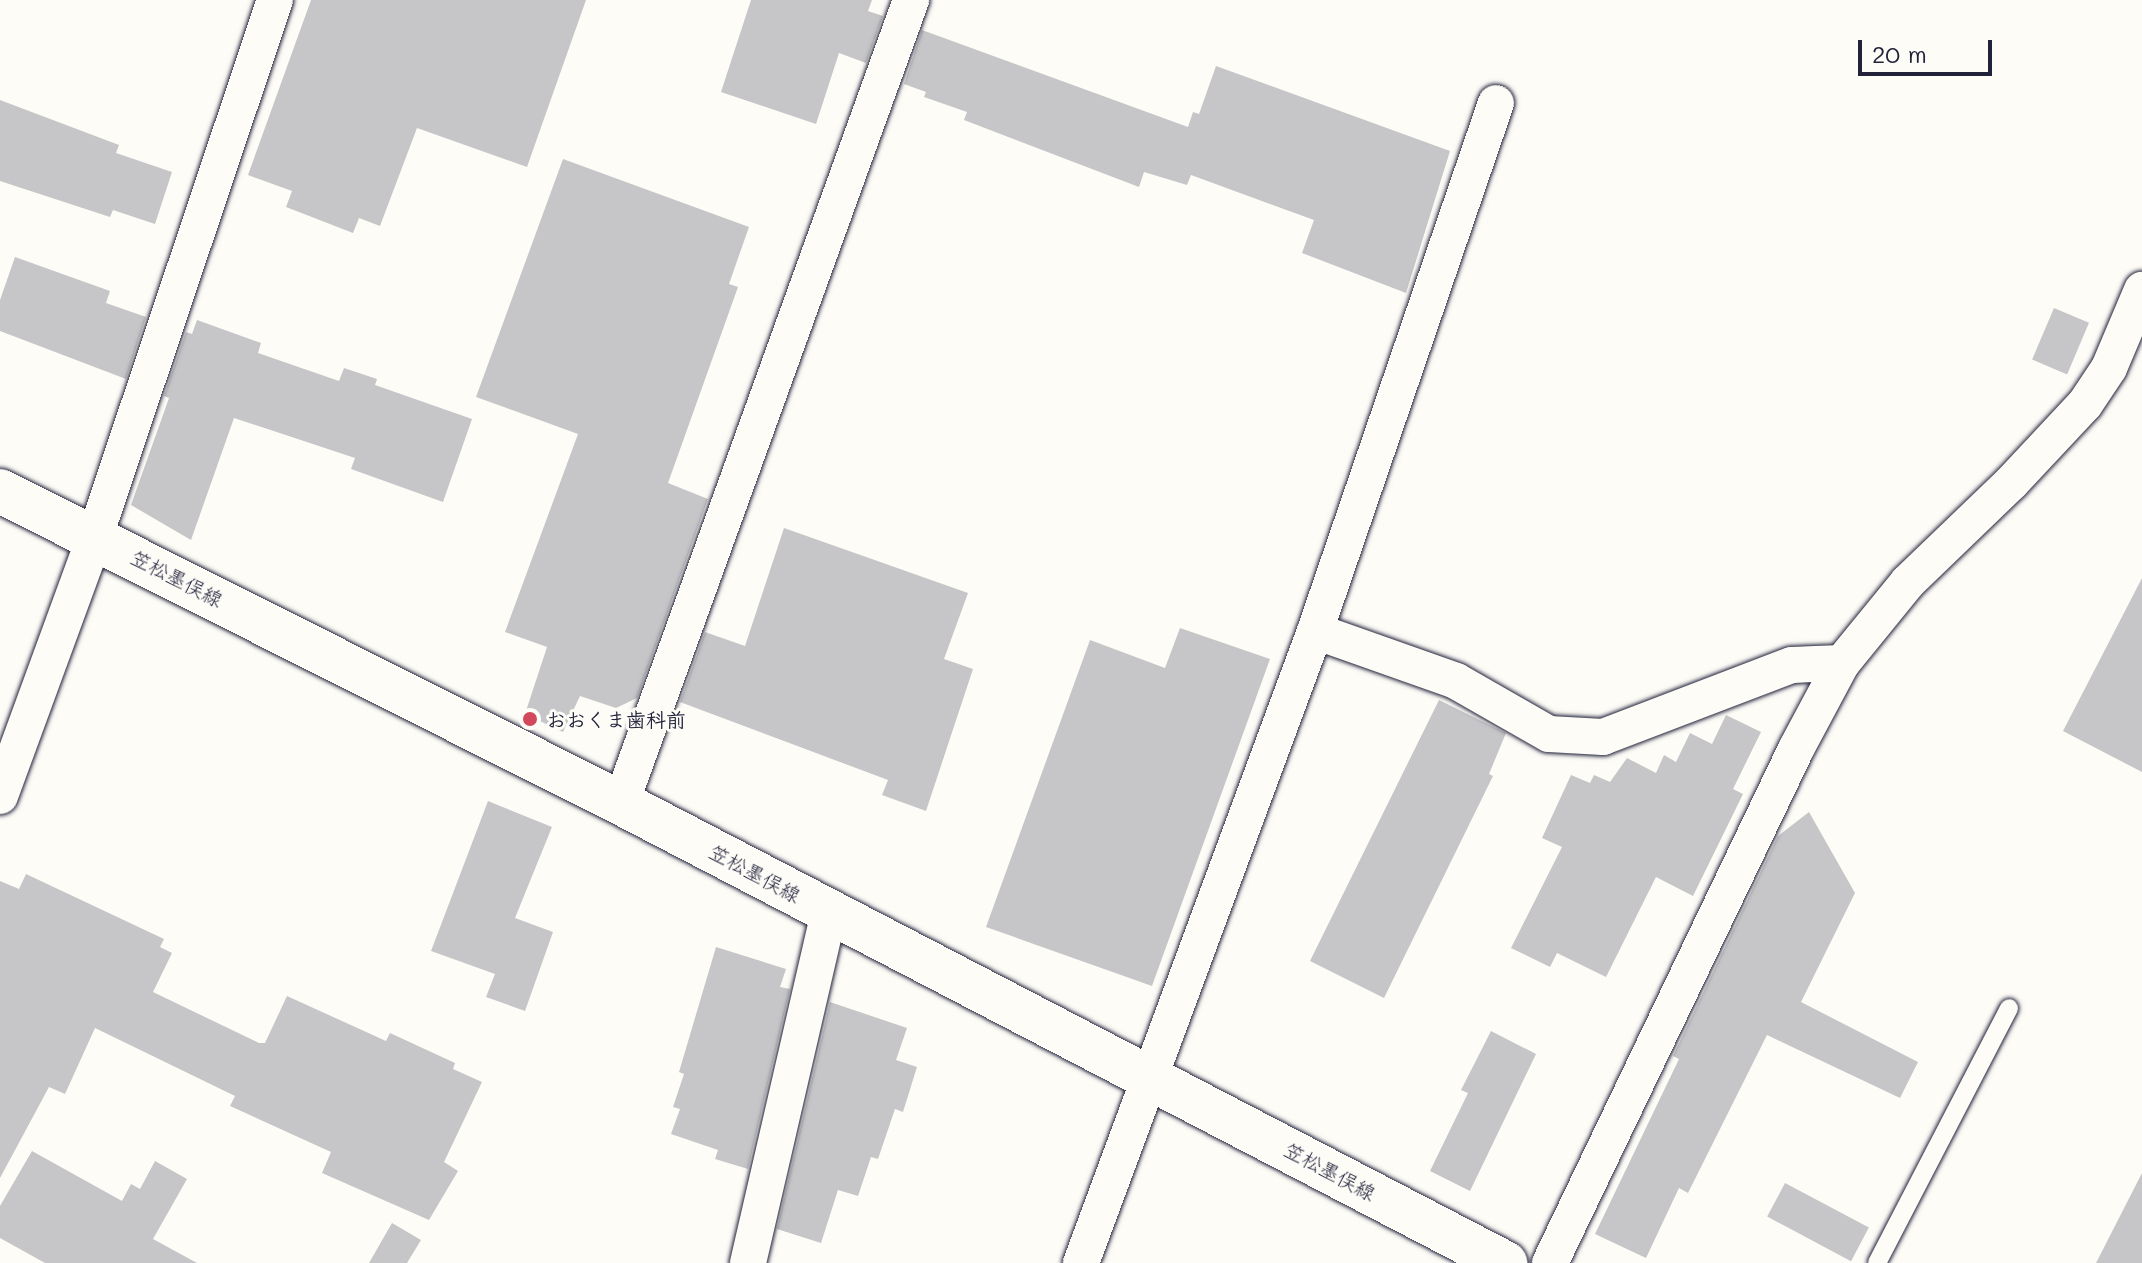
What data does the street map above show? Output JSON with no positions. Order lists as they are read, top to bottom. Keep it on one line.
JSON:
{"streets":{"main road":["笠松墨俣線"]},"places":["おおくま歯科前"],"scale_bar":"20 m"}
